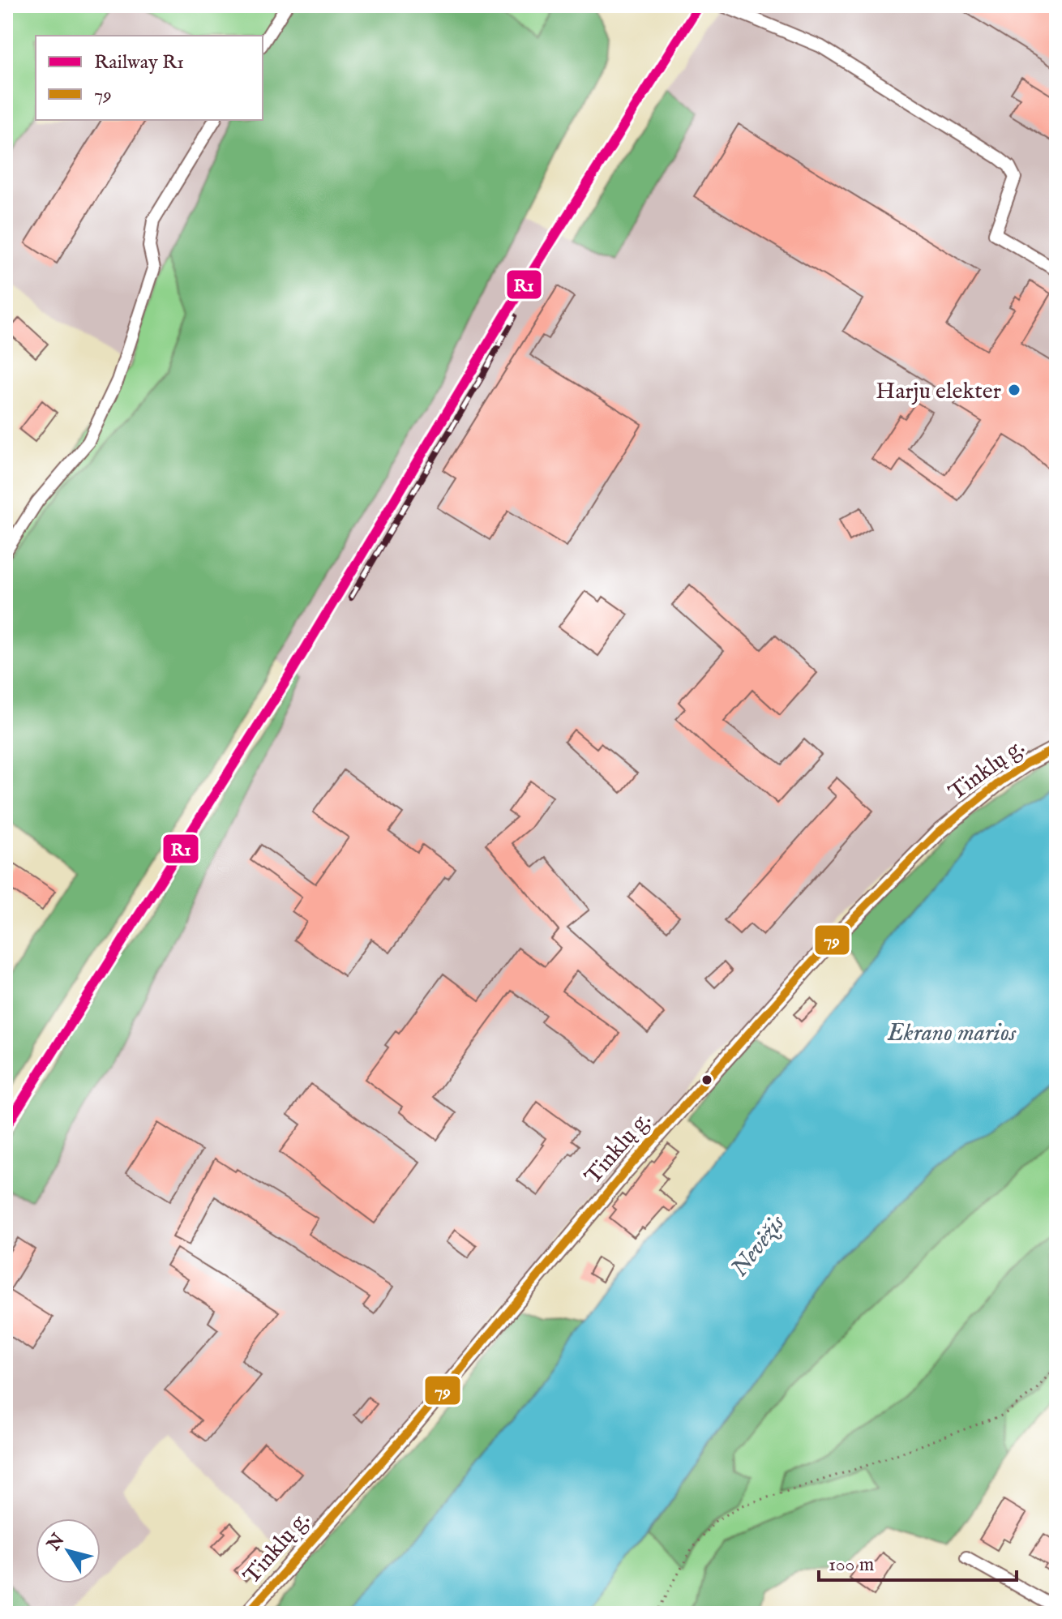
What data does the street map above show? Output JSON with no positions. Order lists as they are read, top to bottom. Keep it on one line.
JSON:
{"streets":{"main road":["Tinklų g."]},"water":["Ekrano marios","Nevėžis"],"places":["Harju elekter"],"lines":["rail line R1","transit line 79"],"legend":["Railway R1","79"],"scale_bar":"100 m","north":"top left"}
